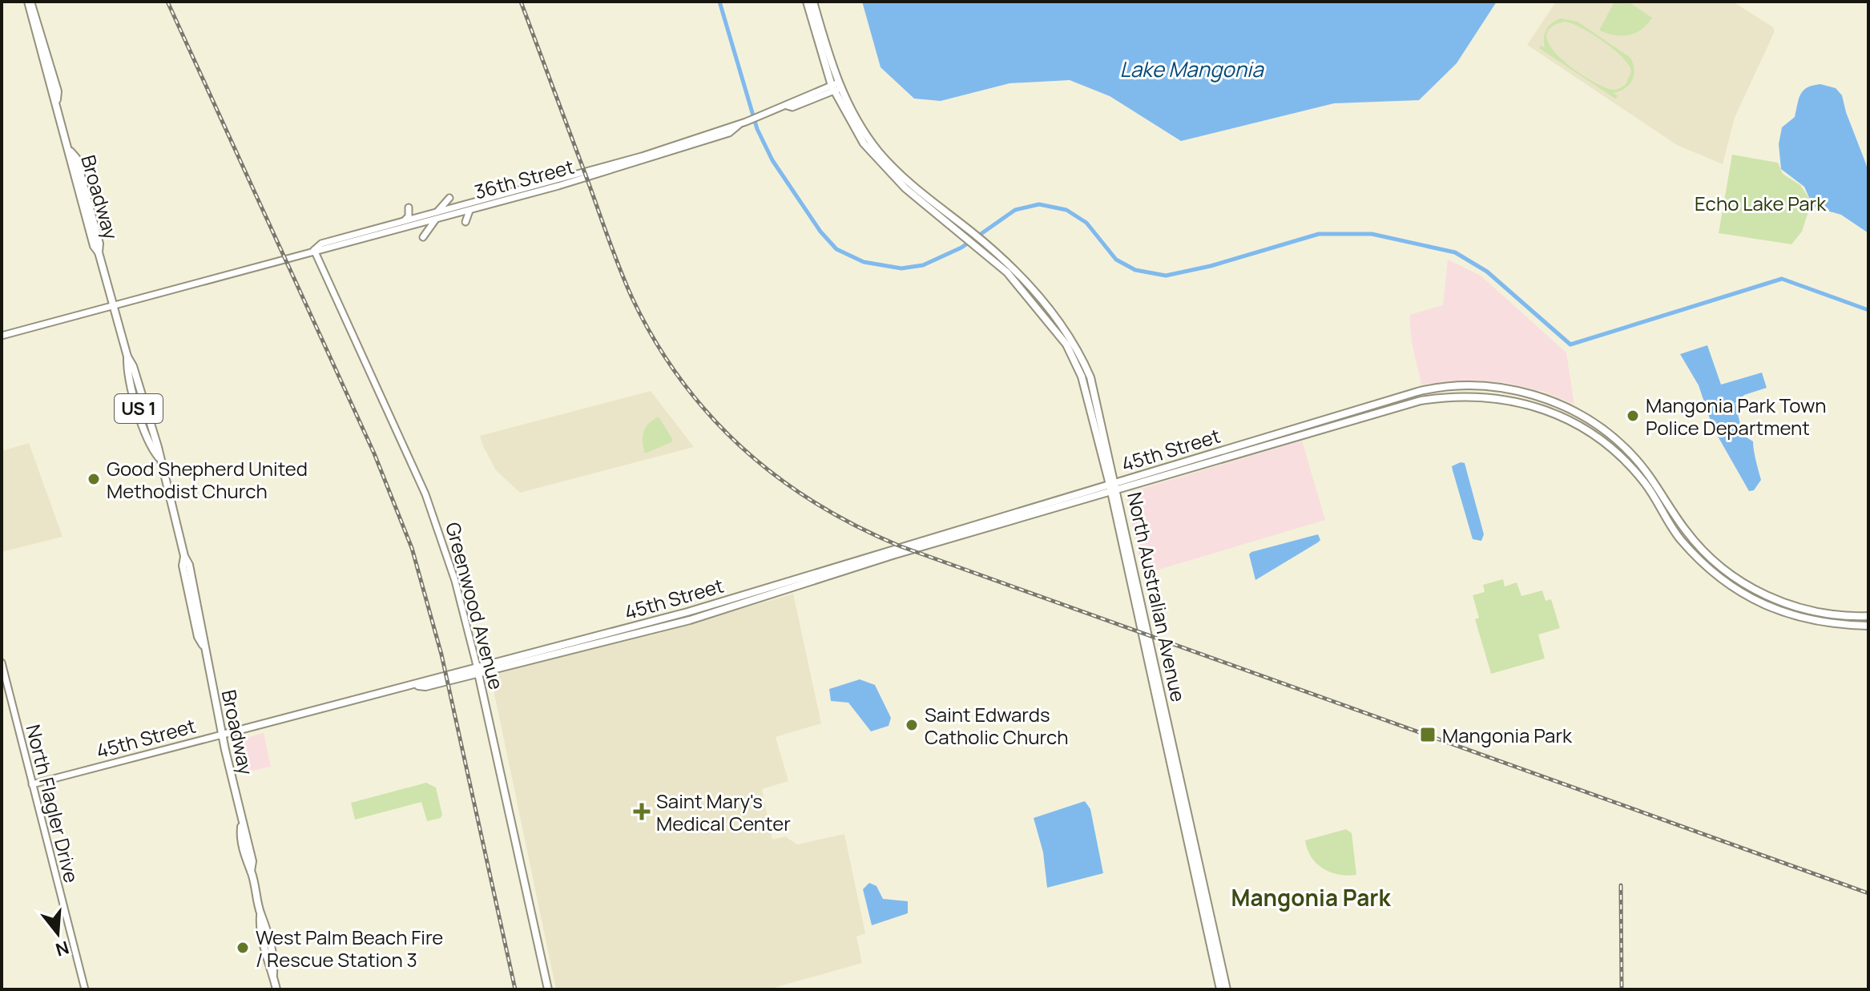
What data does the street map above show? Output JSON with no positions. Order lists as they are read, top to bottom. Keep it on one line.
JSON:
{"streets":{"main road":["Broadway","US 1","45th Street","North Australian Avenue","Greenwood Avenue"],"street":["36th Street","North Flagler Drive"]},"crossings":[["36th Street","Broadway"],["36th Street","North Australian Avenue"],["36th Street","Greenwood Avenue"],["Broadway","45th Street"],["45th Street","North Australian Avenue"],["45th Street","Greenwood Avenue"],["45th Street","North Flagler Drive"]],"districts":["Mangonia Park"],"water":["Lake Mangonia"],"parks":["Echo Lake Park"],"places":{"other":["Mangonia Park Town Police Department","Good Shepherd United Methodist Church","Saint Edwards Catholic Church","West Palm Beach Fire / Rescue Station 3"],"transit":["Mangonia Park"],"health":["Saint Mary's Medical Center"]},"north":"bottom"}
